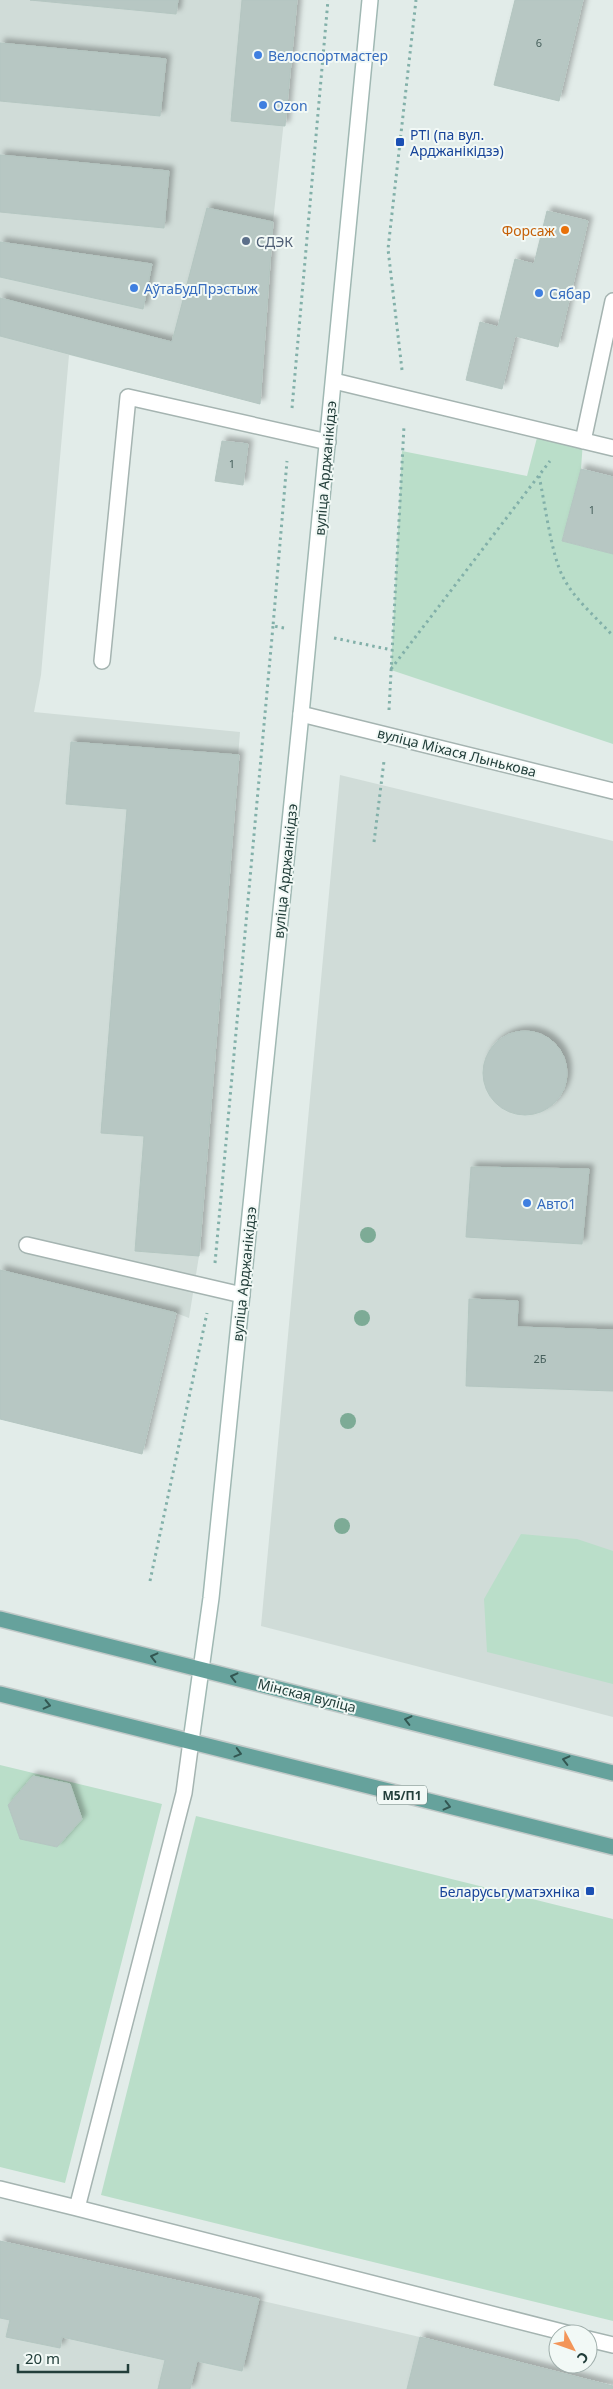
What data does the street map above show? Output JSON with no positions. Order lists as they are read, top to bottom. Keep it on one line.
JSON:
{"streets":{"main road":["вуліца Арджанікідзэ","вуліца Міхася Лынькова","Мінская вуліца","М5/П1"]},"crossings":[["вуліца Арджанікідзэ","вуліца Міхася Лынькова"],["вуліца Арджанікідзэ","Мінская вуліца"],["вуліца Арджанікідзэ","М5/П1"]],"places":{"other":["Велоспортмастер","Ozon","Форсаж","СДЭК","АўтаБудПрэстыж","Сябар","Авто1"],"transit":["РТІ (па вул. Арджанікідзэ)","Беларусьгуматэхніка"]},"house_numbers":["6","1","1","2Б"],"scale_bar":"20 m","north":"bottom right"}
